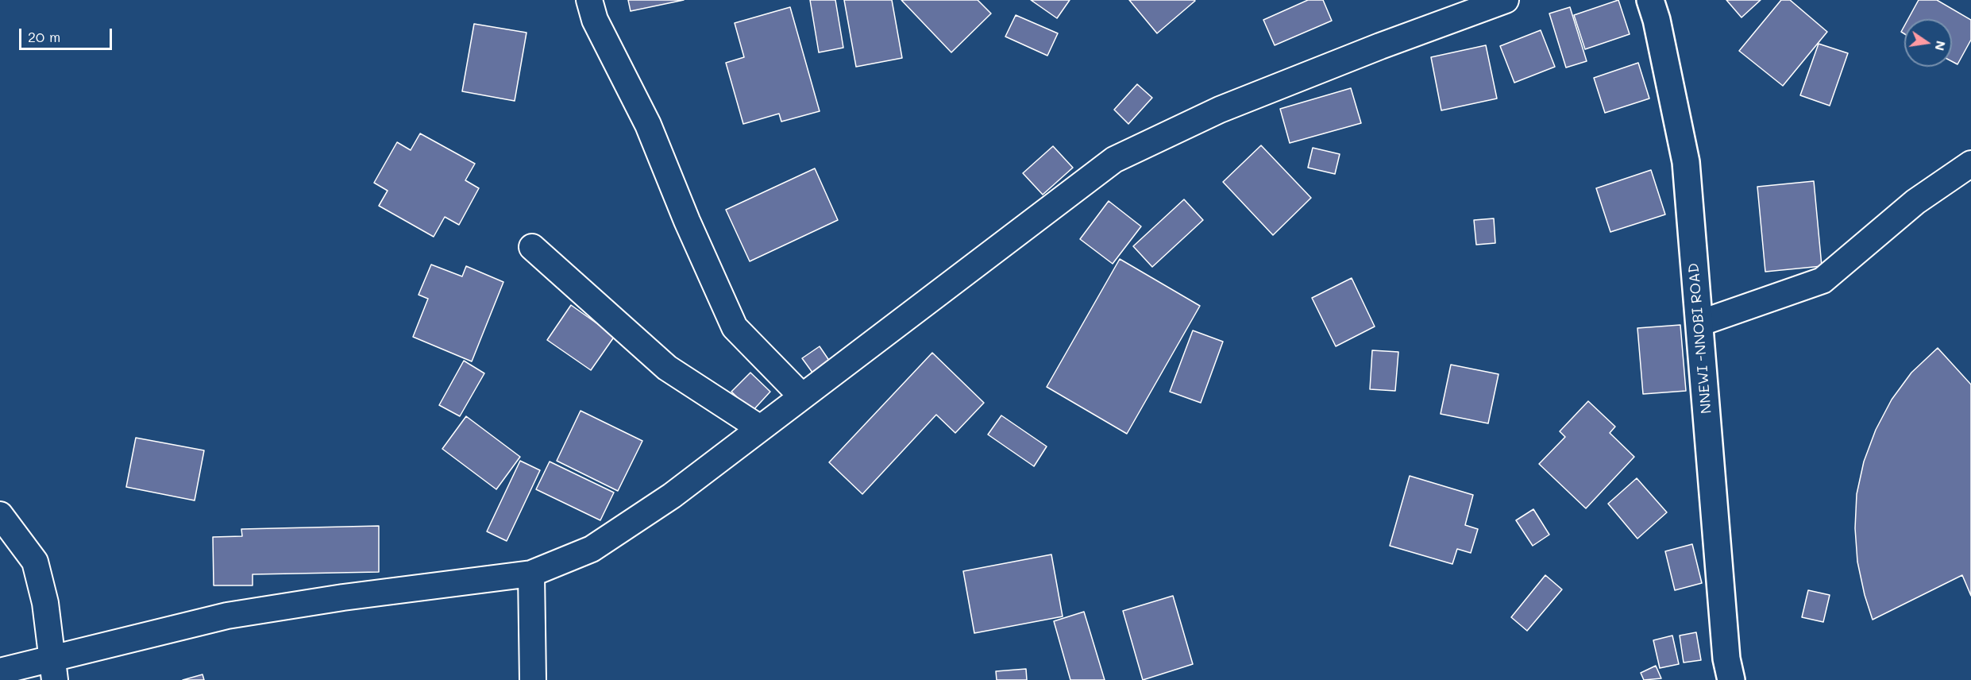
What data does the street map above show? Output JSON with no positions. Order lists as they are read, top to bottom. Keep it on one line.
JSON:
{"streets":{"main road":["NNEWI -NNOBI ROAD"]},"scale_bar":"20 m","north":"right"}
